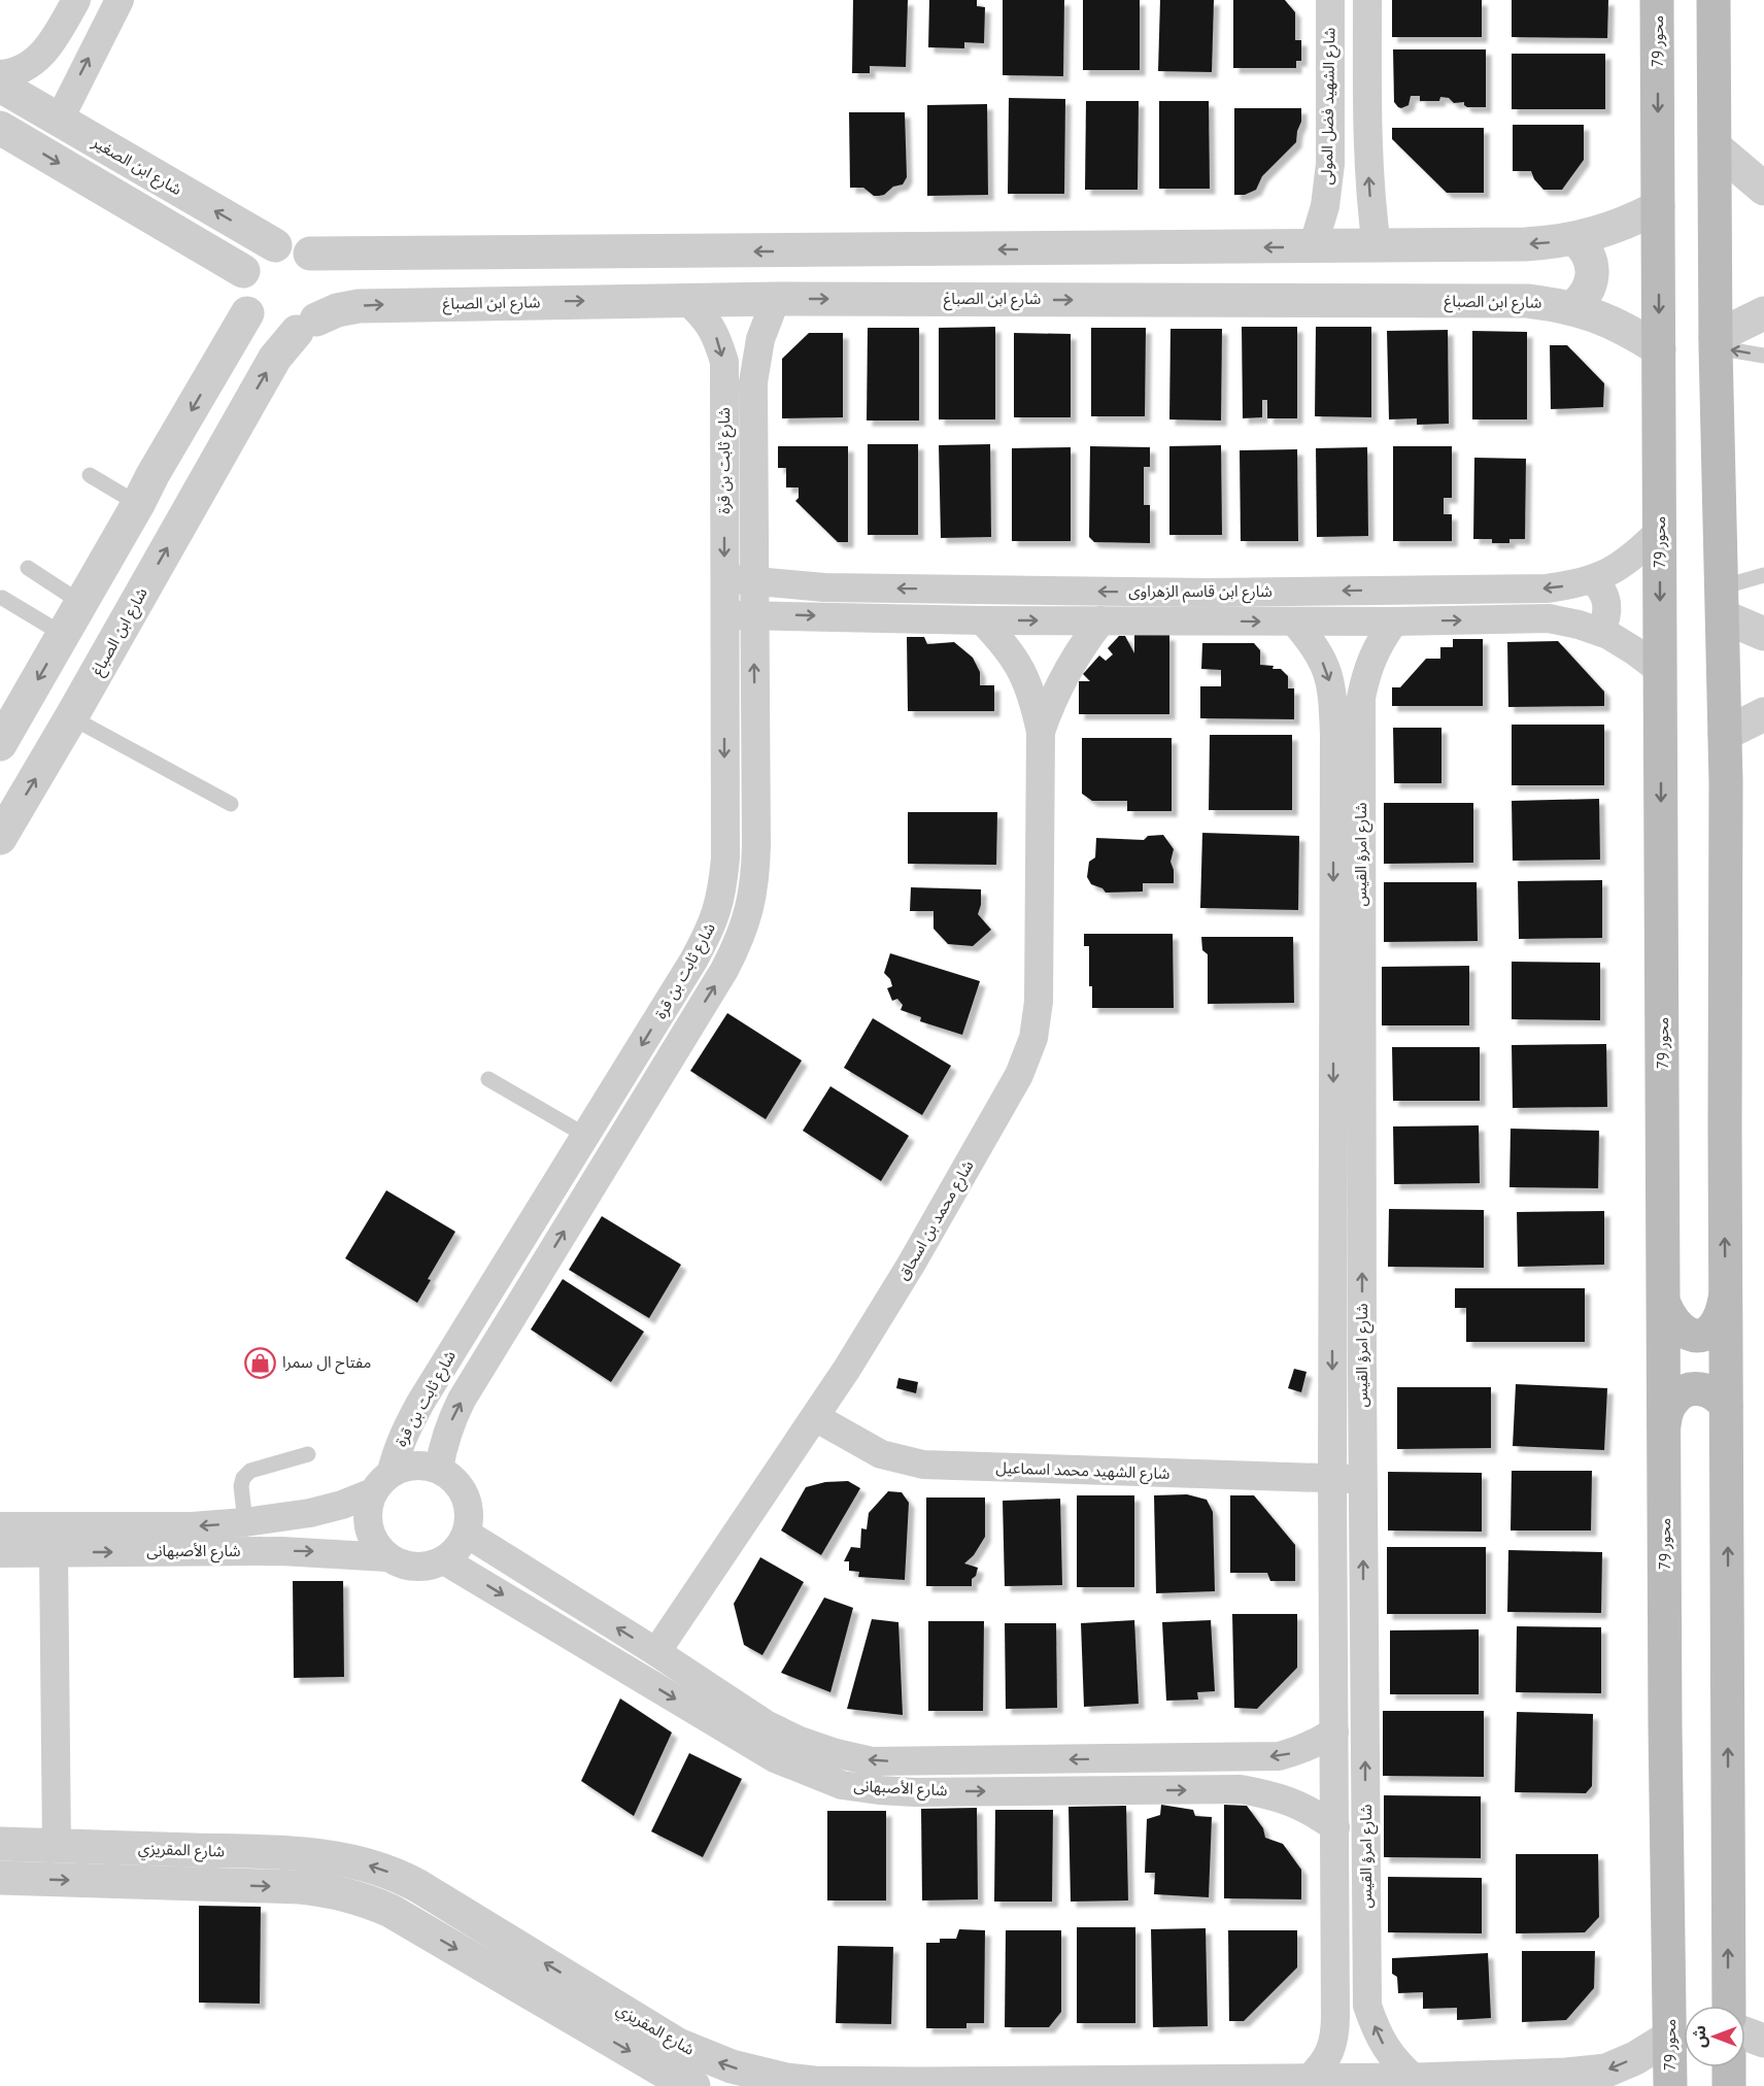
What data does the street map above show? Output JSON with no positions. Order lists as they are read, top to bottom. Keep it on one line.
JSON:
{"streets":{"main road":["محور 79"],"street":["شارع الشهيد فضل المولى","شارع ابن الصغير","شارع ابن الصباغ","شارع ثابت بن قرة","شارع ابن قاسم الزهراوى","شارع امرؤ القيس","شارع محمد بن اسحاق","شارع الشهيد محمد اسماعيل","شارع الأصبهانى","شارع المقريزي"]},"crossings":[["محور 79","شارع ابن الصباغ"],["محور 79","شارع ابن قاسم الزهراوى"],["محور 79","شارع المقريزي"],["شارع ابن الصغير","شارع ابن الصباغ"],["شارع ابن الصباغ","شارع ثابت بن قرة"],["شارع ثابت بن قرة","شارع ابن قاسم الزهراوى"],["شارع ثابت بن قرة","شارع الأصبهانى"],["شارع ابن قاسم الزهراوى","شارع امرؤ القيس"],["شارع ابن قاسم الزهراوى","شارع محمد بن اسحاق"],["شارع امرؤ القيس","شارع الشهيد محمد اسماعيل"],["شارع امرؤ القيس","شارع الأصبهانى"],["شارع امرؤ القيس","شارع المقريزي"],["شارع محمد بن اسحاق","شارع الشهيد محمد اسماعيل"],["شارع محمد بن اسحاق","شارع الأصبهانى"]],"places":{"shop":["مفتاح ال سمرا"]},"north":"left"}
